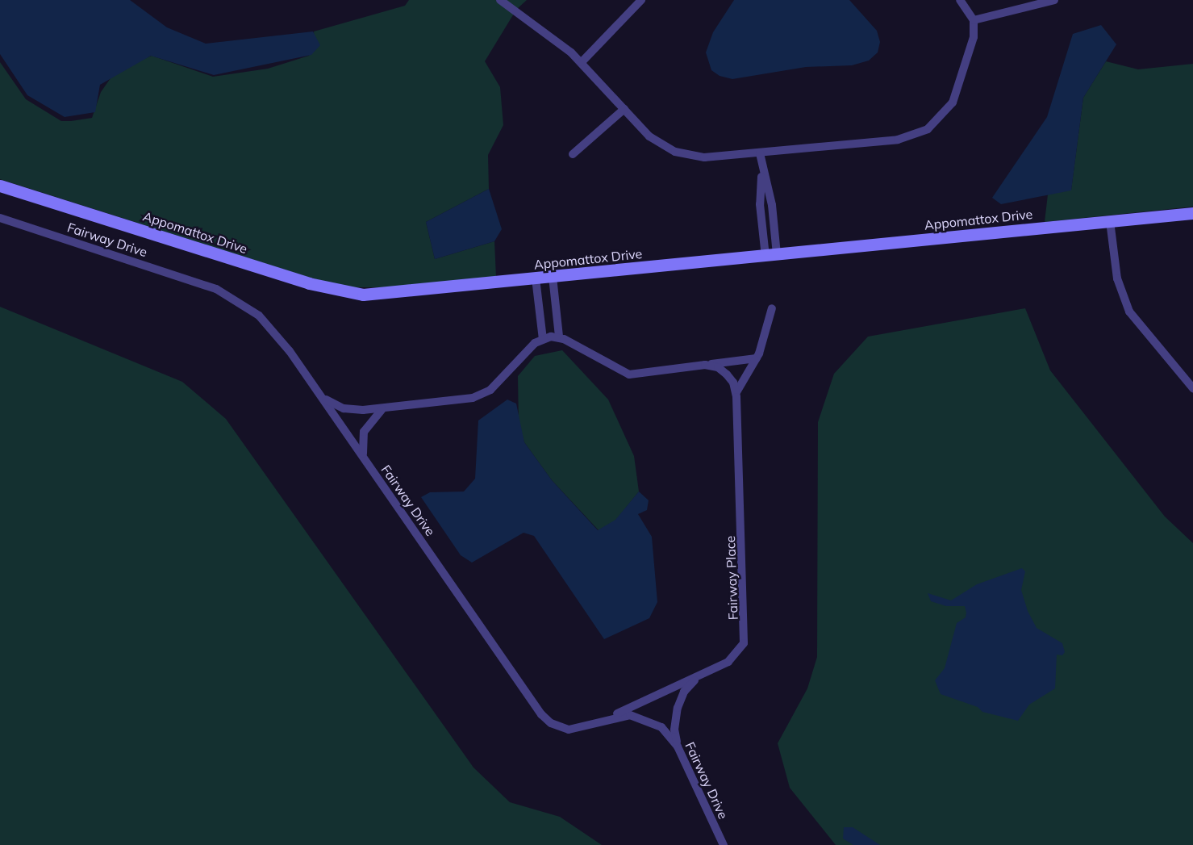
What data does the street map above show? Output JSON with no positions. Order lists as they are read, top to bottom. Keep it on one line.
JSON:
{"streets":{"street":["Appomattox Drive","Fairway Drive","Fairway Place"]},"crossings":[["Fairway Drive","Fairway Place"]]}
